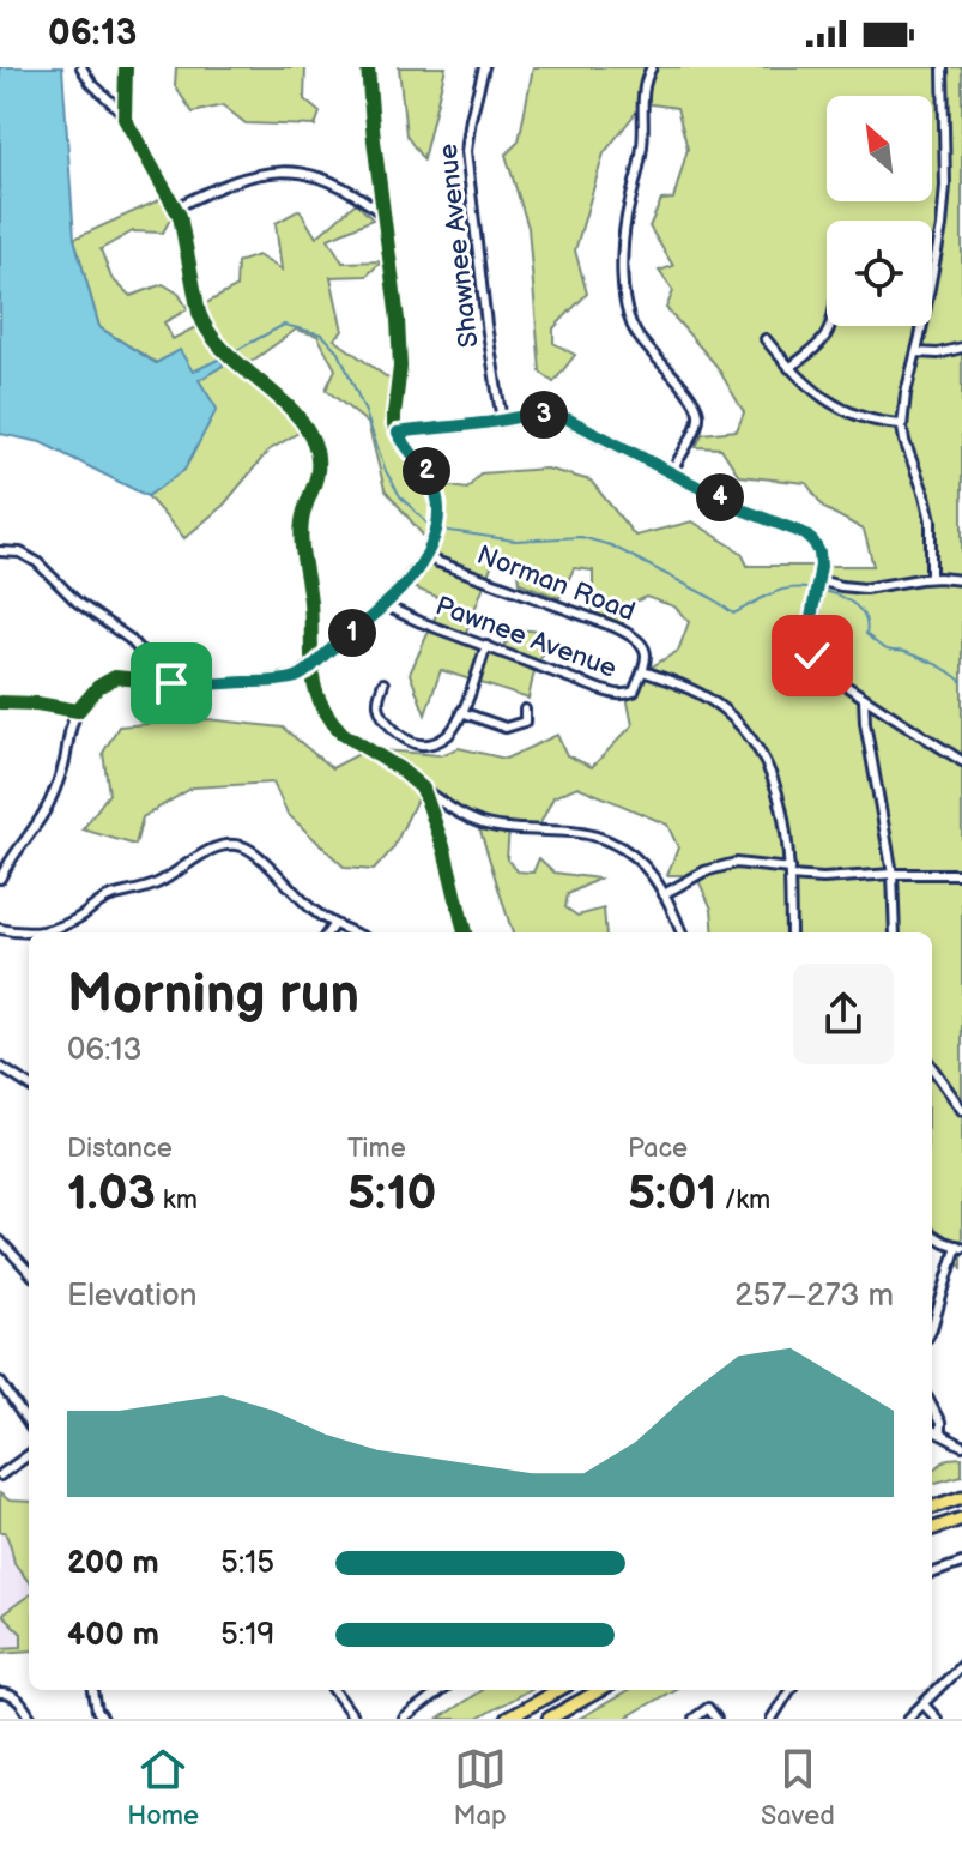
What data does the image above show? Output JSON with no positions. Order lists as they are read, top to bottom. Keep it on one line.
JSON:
{"streets":{"street":["Shawnee Avenue","Norman Road","Pawnee Avenue"]},"crossings":[["Norman Road","Pawnee Avenue"]],"north":"top left","page":{"status":"06:13","pins":["3","2","4","1"],"heading":["Morning run","06:13"],"stats":[["Distance","1.03 km"],["Time","5:10"],["Pace","5:01 /km"]],"chart":["Elevation","257–273 m"],"list":[{"name":"200 m","note":"5:15"},{"name":"400 m","note":"5:19"}],"tabs":["Home","Map","Saved"]}}
